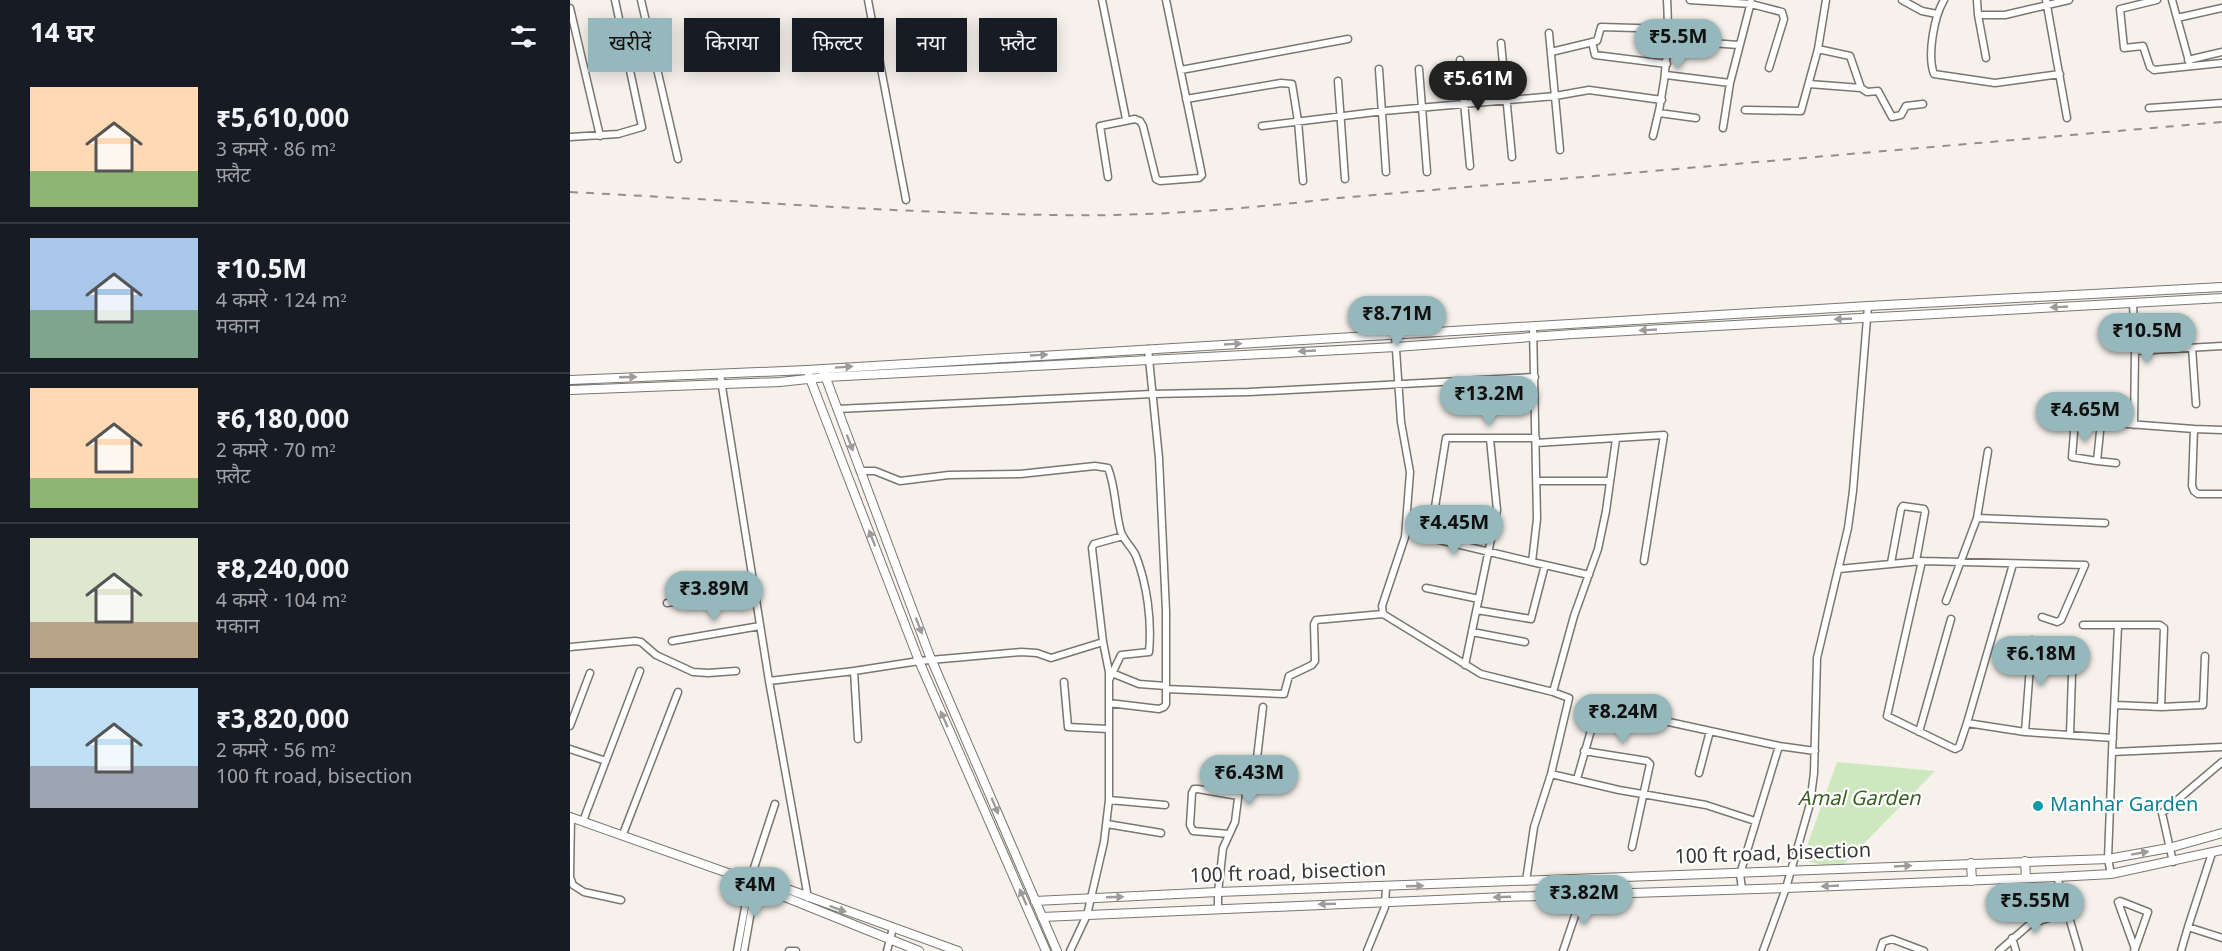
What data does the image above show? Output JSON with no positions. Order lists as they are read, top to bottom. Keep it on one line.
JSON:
{"streets":{"street":["100 ft road, bisection"]},"parks":["Amal Garden"],"places":["Manhar Garden"],"page":{"heading":"14 घर","chip":["खरीदें","किराया","फ़िल्टर","नया","फ़्लैट"],"price":["₹5.5M","₹5.61M","₹8.71M","₹10.5M","₹13.2M","₹4.65M","₹4.45M","₹3.89M","₹6.18M","₹8.24M","₹6.43M","₹4M","₹3.82M","₹5.55M"],"list":[{"name":"₹5,610,000","note":"3 कमरे · 86 m² · फ़्लैट"},{"name":"₹10.5M","note":"4 कमरे · 124 m² · मकान"},{"name":"₹6,180,000","note":"2 कमरे · 70 m² · फ़्लैट"},{"name":"₹8,240,000","note":"4 कमरे · 104 m² · मकान"},{"name":"₹3,820,000","note":"2 कमरे · 56 m² · 100 ft road, bisection"}]}}
